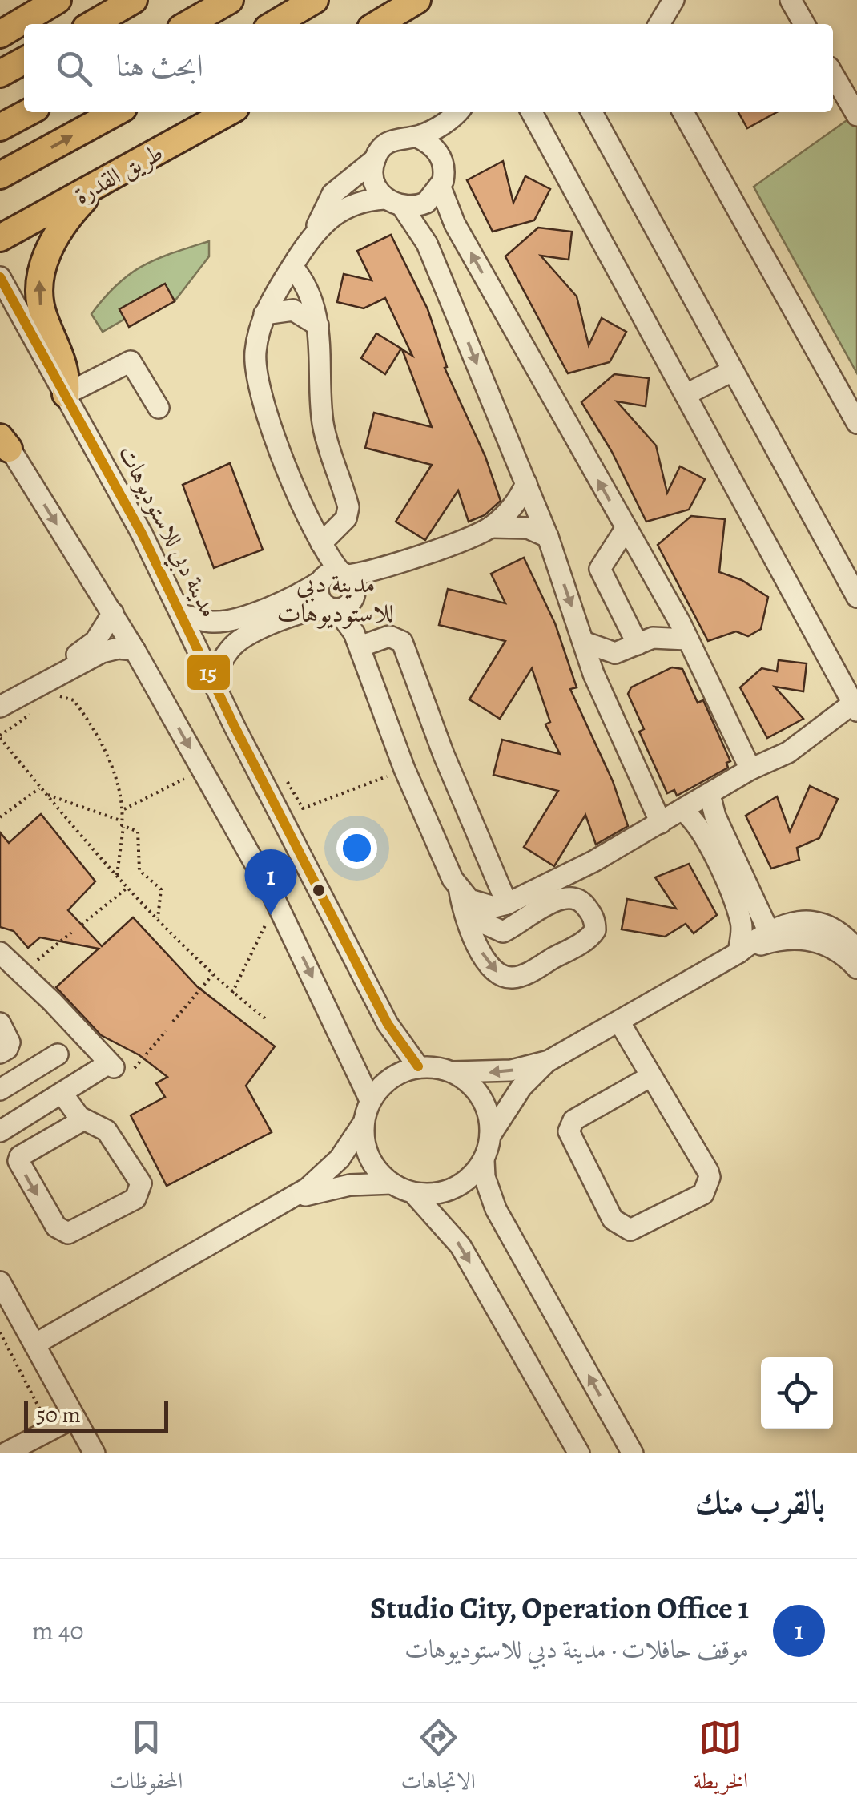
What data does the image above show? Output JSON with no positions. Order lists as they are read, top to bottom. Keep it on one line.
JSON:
{"streets":{"main road":["طريق القدرة"],"street":["مدينة دبي للاستوديوهات"]},"districts":["مدينة دبي للاستوديوهات"],"lines":["transit line 15"],"scale_bar":"50 m","page":{"search":"ابحث هنا","pins":"1","scale":"50 m","heading":"بالقرب منك","list":[{"mark":"1","name":"Studio City, Operation Office 1","note":"موقف حافلات · مدينة دبي للاستوديوهات","value":"40 m"}],"nav":["الخريطة","الاتجاهات","المحفوظات"]}}
